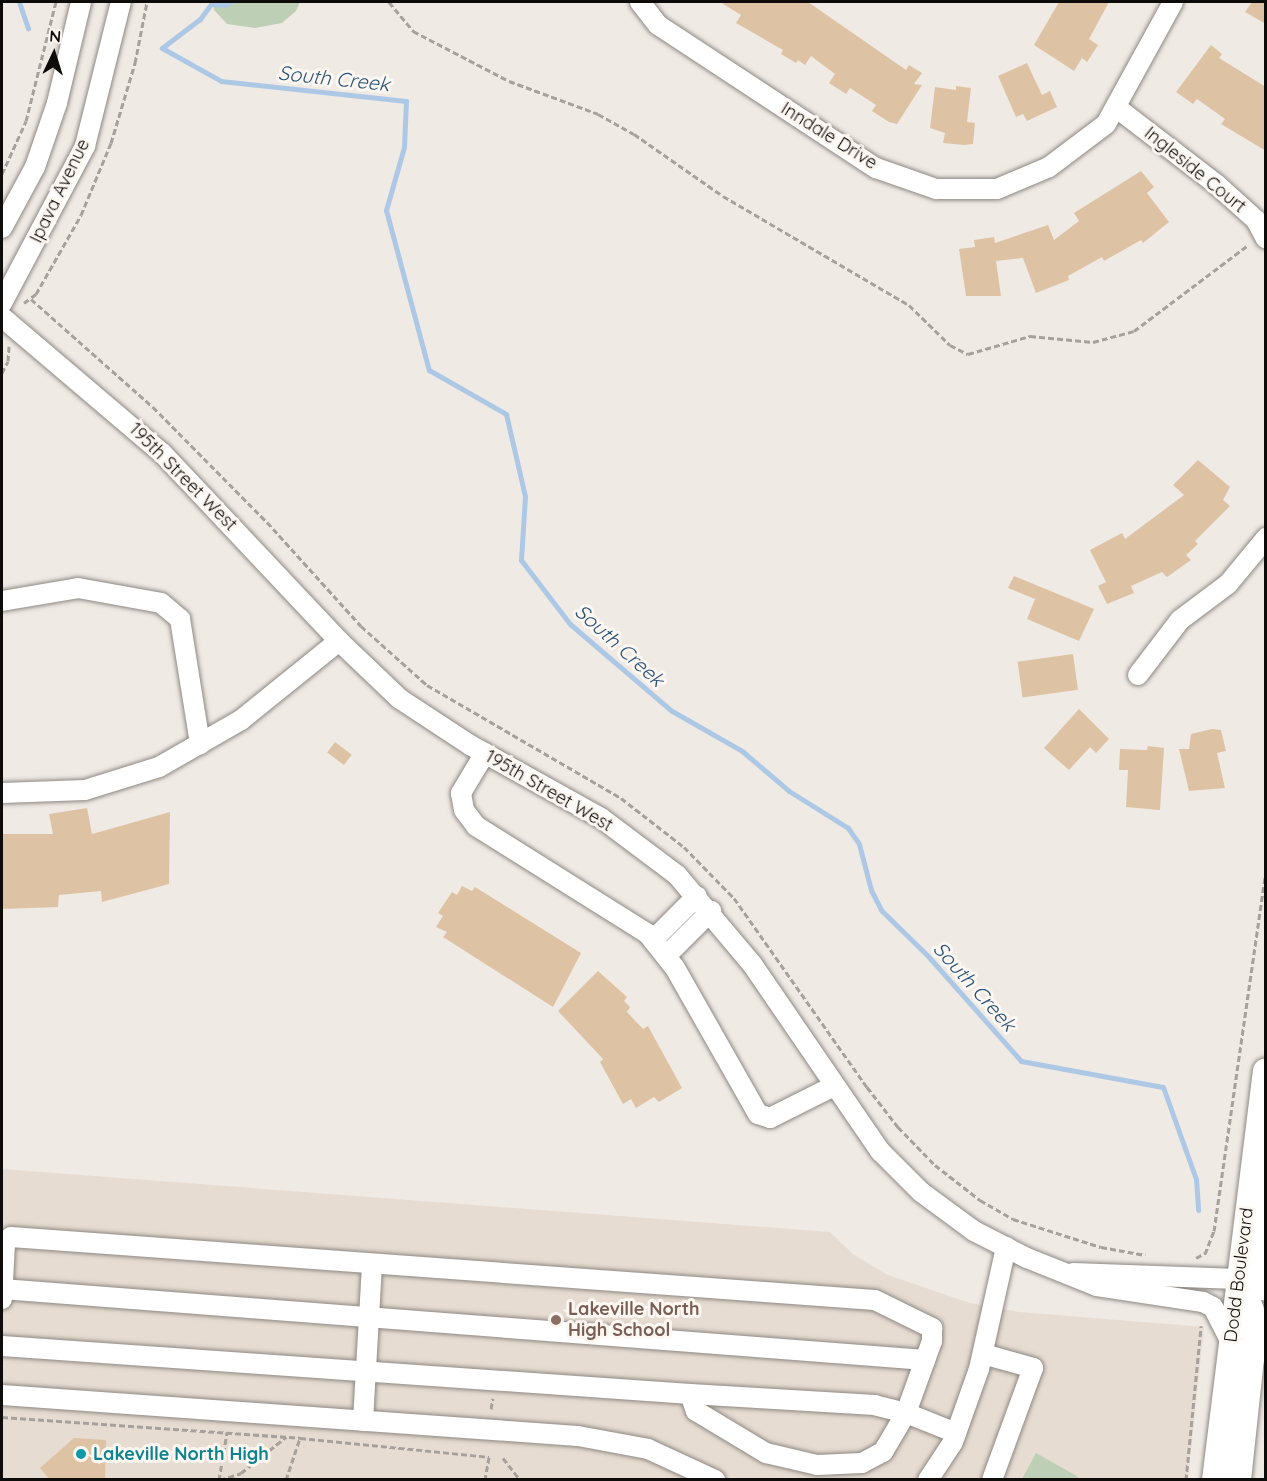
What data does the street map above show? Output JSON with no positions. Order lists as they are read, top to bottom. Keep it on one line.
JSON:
{"streets":{"main road":["Dodd Boulevard"],"street":["Inndale Drive","Ingleside Court","Ipava Avenue","195th Street West"]},"crossings":[["Inndale Drive","Ingleside Court"],["195th Street West","Dodd Boulevard"]],"water":["South Creek"],"places":["Lakeville North High School","Lakeville North High"],"north":"top"}
